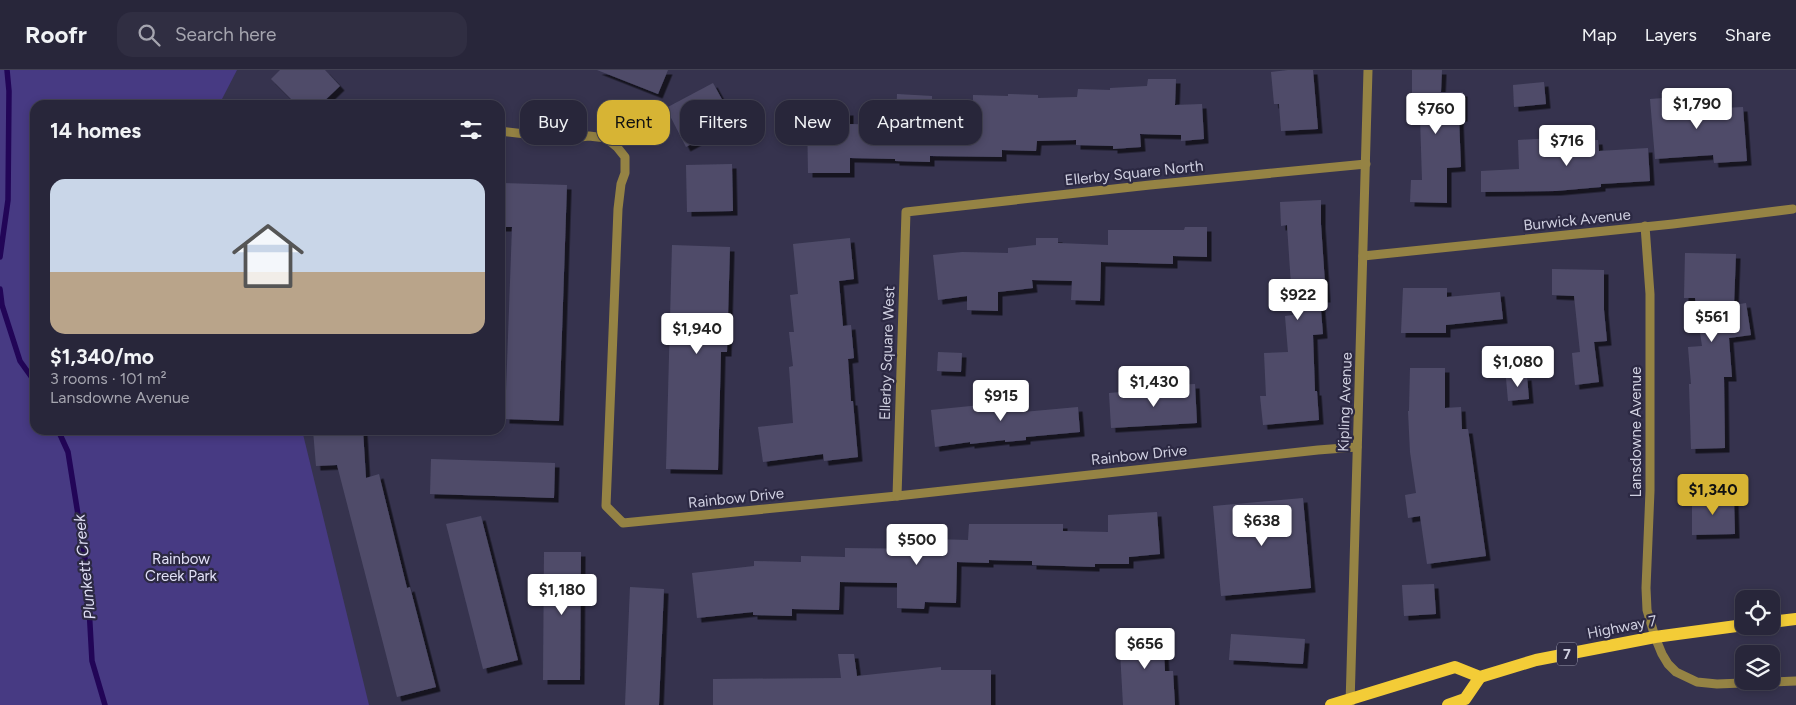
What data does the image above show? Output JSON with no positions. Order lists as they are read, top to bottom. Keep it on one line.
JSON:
{"streets":{"main road":["Highway 7","7"],"street":["Ellerby Square North","Burwick Avenue","Ellerby Square West","Kipling Avenue","Lansdowne Avenue","Rainbow Drive"]},"crossings":[["Ellerby Square North","Ellerby Square West"],["Ellerby Square North","Kipling Avenue"],["Burwick Avenue","Kipling Avenue"],["Burwick Avenue","Lansdowne Avenue"],["Ellerby Square West","Rainbow Drive"],["Kipling Avenue","Rainbow Drive"],["Lansdowne Avenue","Highway 7"]],"water":["Plunkett Creek"],"parks":["Rainbow Creek Park"],"page":{"header":"Roofr","search":"Search here","nav":["Map","Layers","Share"],"price":["$1,790","$760","$716","$922","$561","$1,940","$1,080","$1,430","$915","$1,340","$638","$500","$1,180","$656"],"chip":["Buy","Rent","Filters","New","Apartment"],"heading":"14 homes","list":[{"name":"$1,340/mo","note":"3 rooms · 101 m² · Lansdowne Avenue"}]}}
